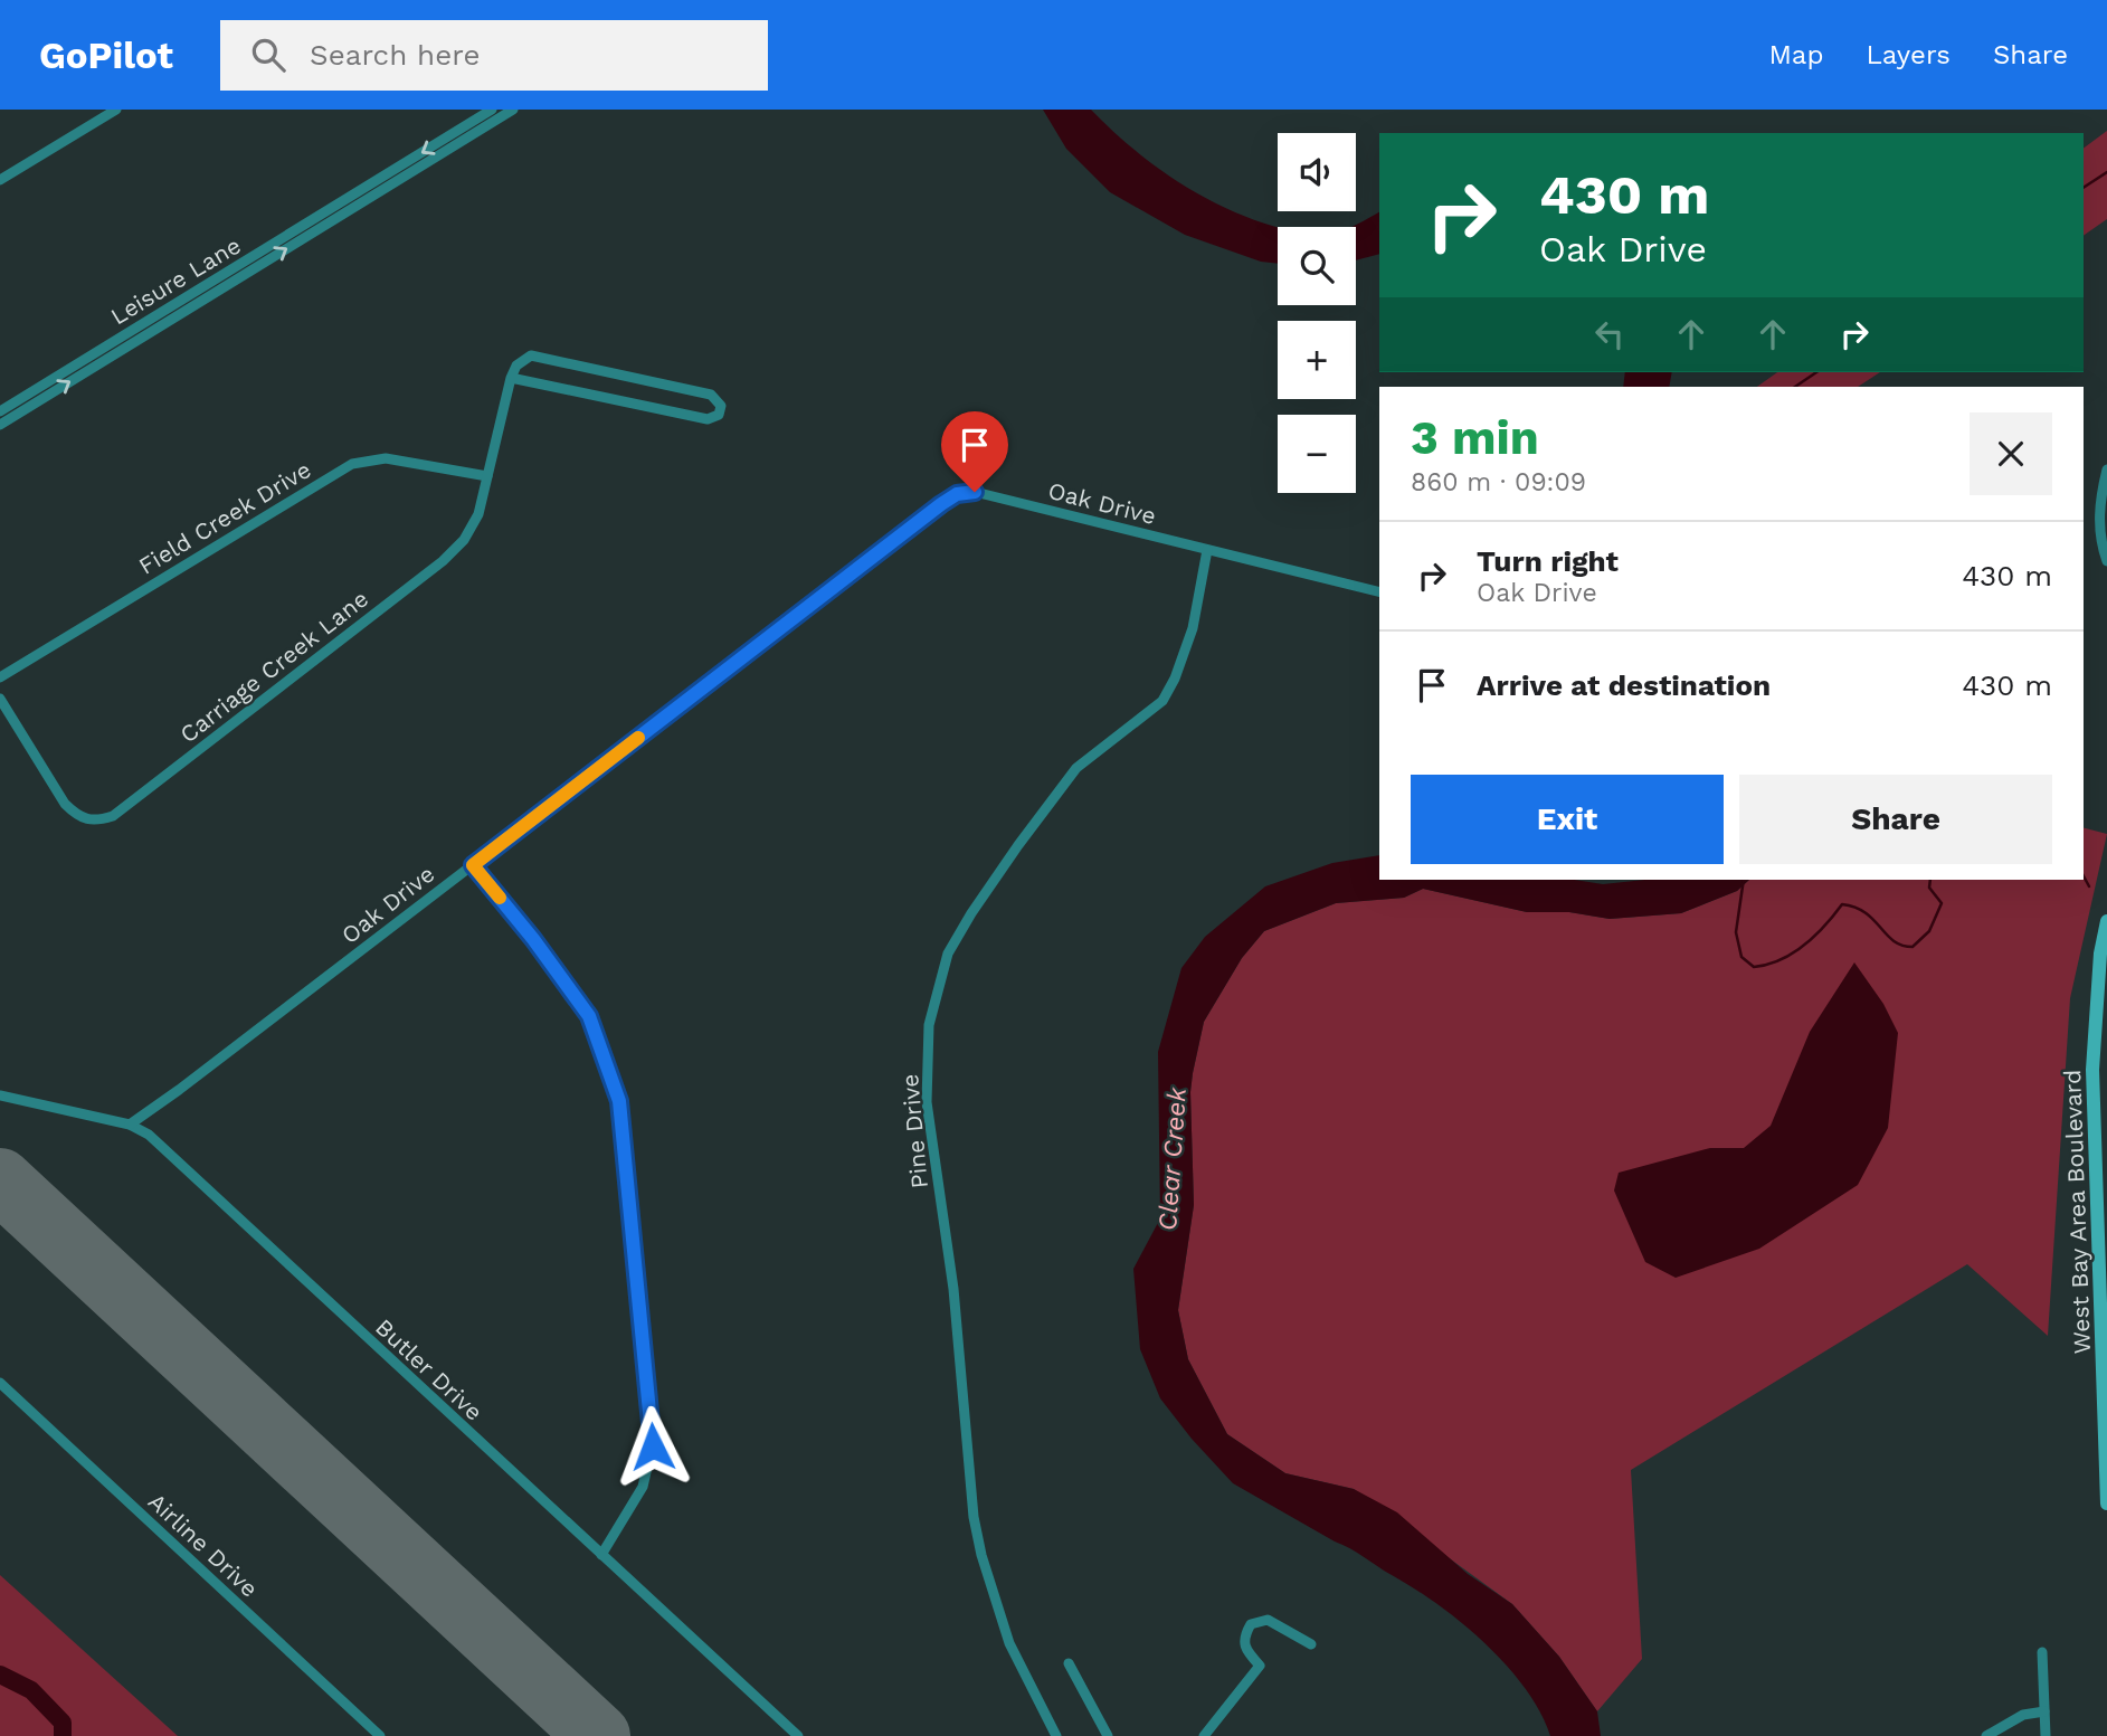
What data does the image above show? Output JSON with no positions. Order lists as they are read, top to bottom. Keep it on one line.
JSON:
{"streets":{"main road":["West Bay Area Boulevard"],"street":["Leisure Lane","Oak Drive","Field Creek Drive","Carriage Creek Lane","Pine Drive","Butler Drive","Airline Drive"]},"crossings":[["Oak Drive","Pine Drive"],["Oak Drive","Butler Drive"],["Field Creek Drive","Carriage Creek Lane"]],"water":["Clear Creek"],"page":{"header":"GoPilot","search":"Search here","nav":["Map","Layers","Share"],"map_buttons":["+","−"],"turn":["430 m","Oak Drive"],"heading":["3 min","860 m · 09:09"],"list":[{"name":"Turn right","note":"Oak Drive","value":"430 m"},{"name":"Arrive at destination","value":"430 m"}],"buttons":["Exit","Share"]}}
